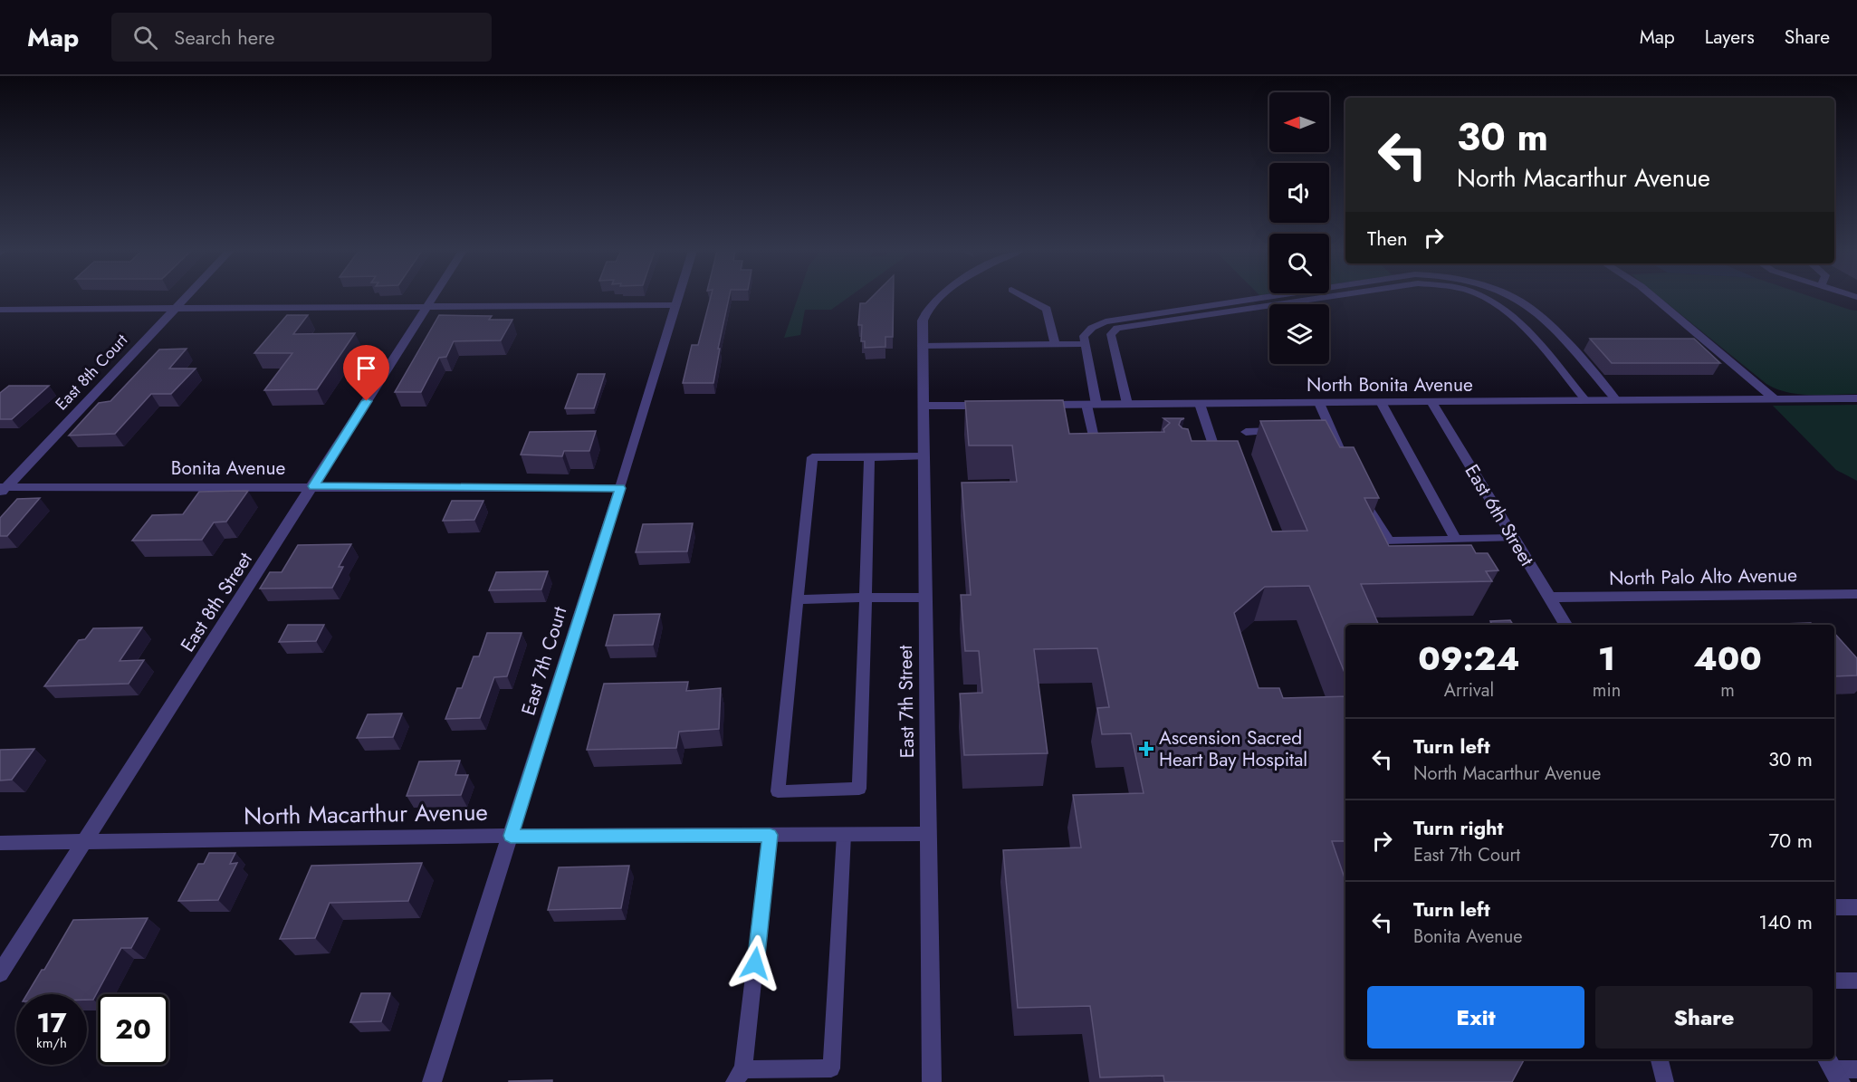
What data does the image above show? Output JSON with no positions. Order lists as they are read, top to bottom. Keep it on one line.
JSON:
{"streets":{"street":["East 8th Court","North Bonita Avenue","Bonita Avenue","East 6th Street","North Palo Alto Avenue","East 8th Street","East 7th Court","East 7th Street","North Macarthur Avenue"]},"crossings":[["East 8th Court","Bonita Avenue"],["North Bonita Avenue","East 6th Street"],["Bonita Avenue","East 8th Street"],["Bonita Avenue","East 7th Court"],["East 6th Street","North Palo Alto Avenue"],["East 8th Street","North Macarthur Avenue"],["East 7th Court","North Macarthur Avenue"],["East 7th Street","North Macarthur Avenue"]],"places":{"health":["Ascension Sacred Heart Bay Hospital"]},"north":"left","page":{"header":"Map","search":"Search here","nav":["Map","Layers","Share"],"turn":["30 m","North Macarthur Avenue"],"then":"Then","eta":["09:24","Arrival","1","min","400","m"],"list":[{"name":"Turn left","note":"North Macarthur Avenue","value":"30 m"},{"name":"Turn right","note":"East 7th Court","value":"70 m"},{"name":"Turn left","note":"Bonita Avenue","value":"140 m"}],"buttons":["Exit","Share"],"speed":"17 km/h","limit":"20"}}
